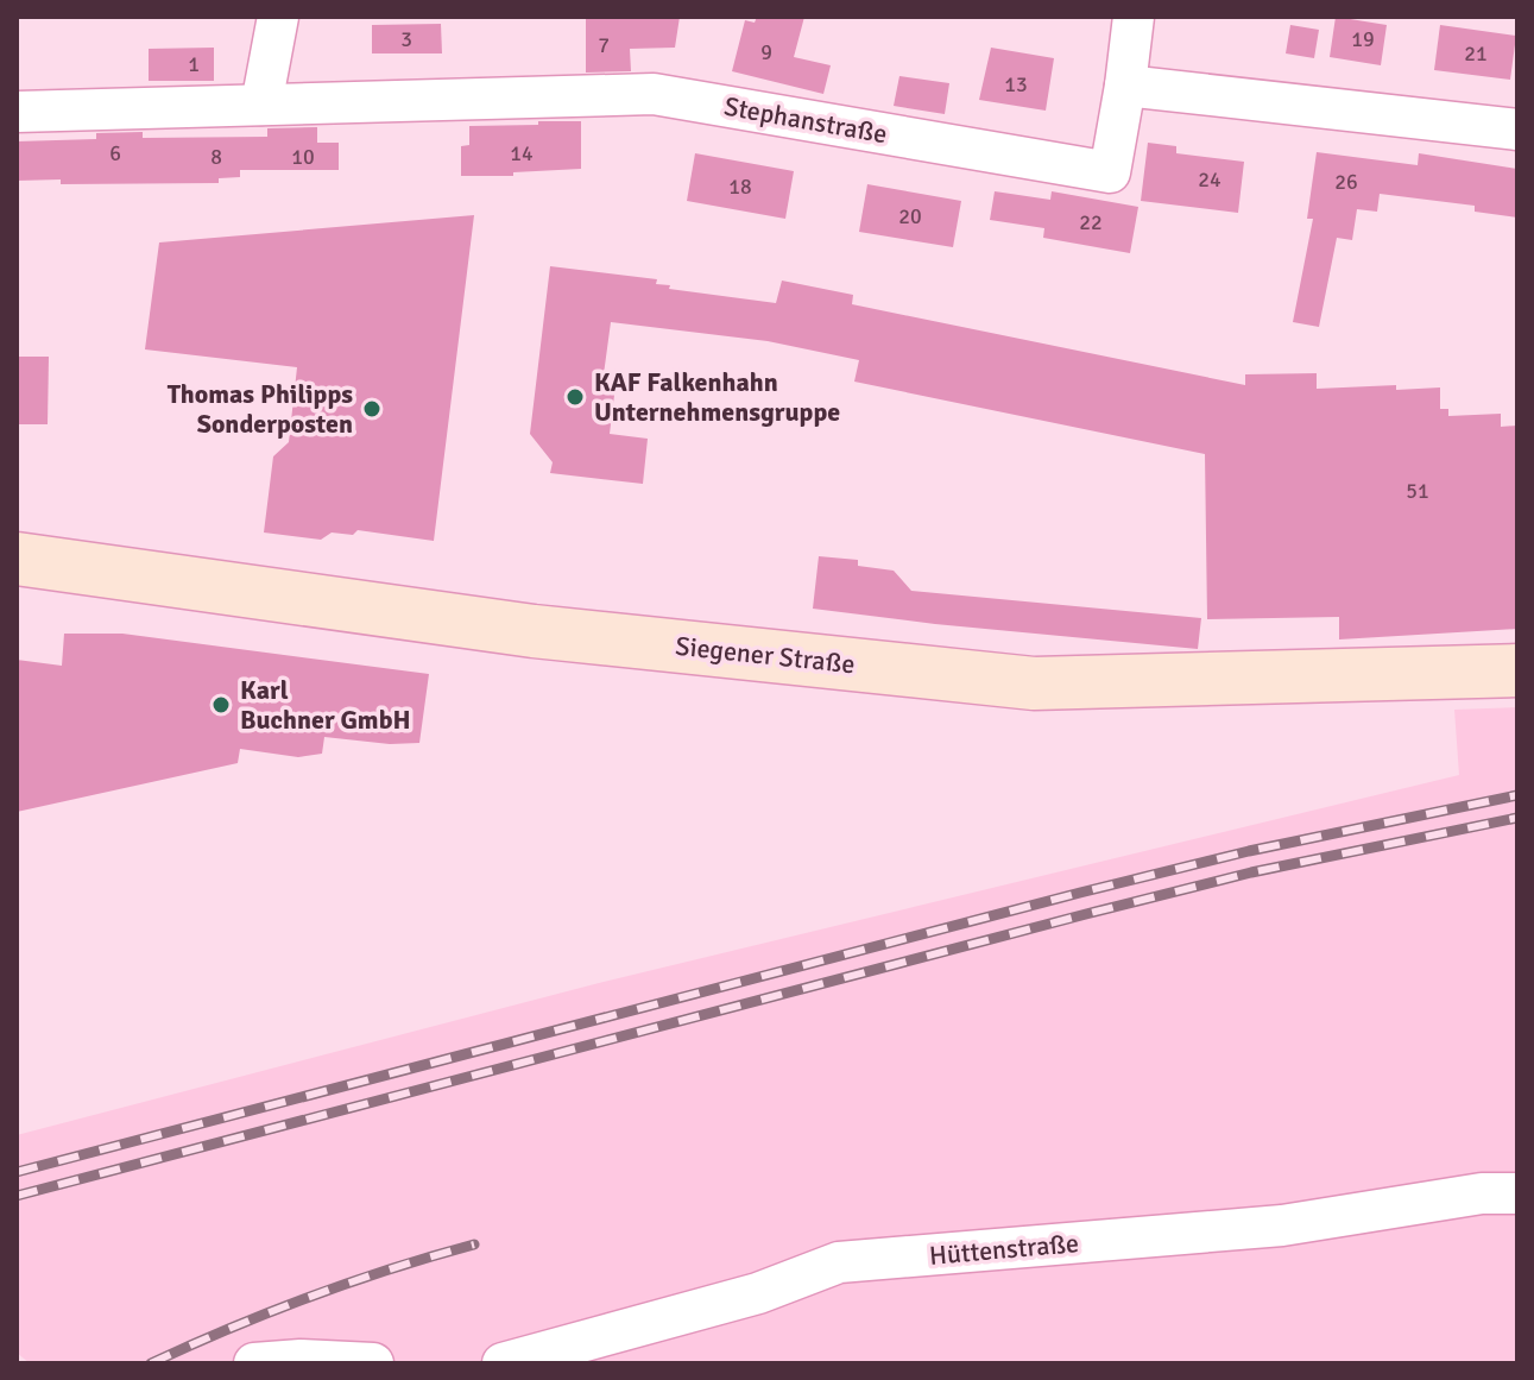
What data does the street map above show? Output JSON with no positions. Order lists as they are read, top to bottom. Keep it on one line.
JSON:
{"streets":{"main road":["Siegener Straße"],"street":["Stephanstraße","Hüttenstraße"]},"places":["KAF Falkenhahn Unternehmensgruppe","Thomas Philipps Sonderposten","Karl Buchner GmbH"],"house_numbers":["3","19","7","9","21","1","13","6","14","8","10","24","26","18","20","22","51"]}
